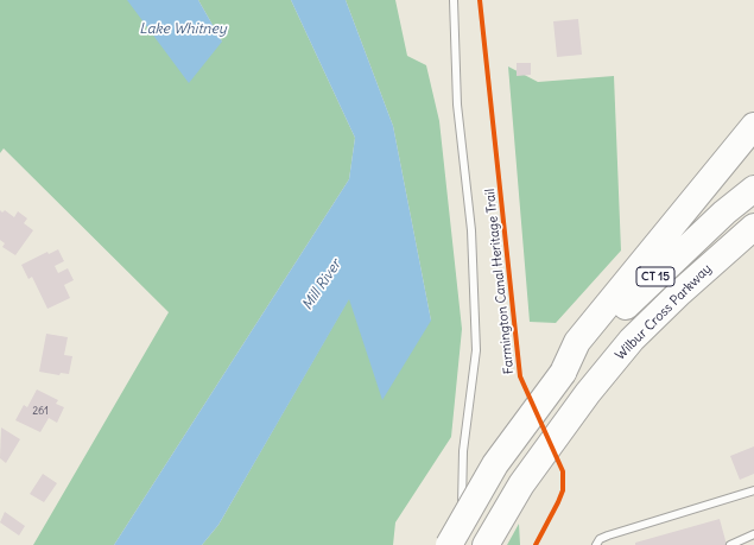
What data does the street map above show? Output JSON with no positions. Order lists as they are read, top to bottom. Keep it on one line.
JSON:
{"streets":{"highway":["CT 15","Wilbur Cross Parkway"],"cycle path":["Farmington Canal Heritage Trail"]},"water":["Lake Whitney","Mill River"],"house_numbers":["261"]}
